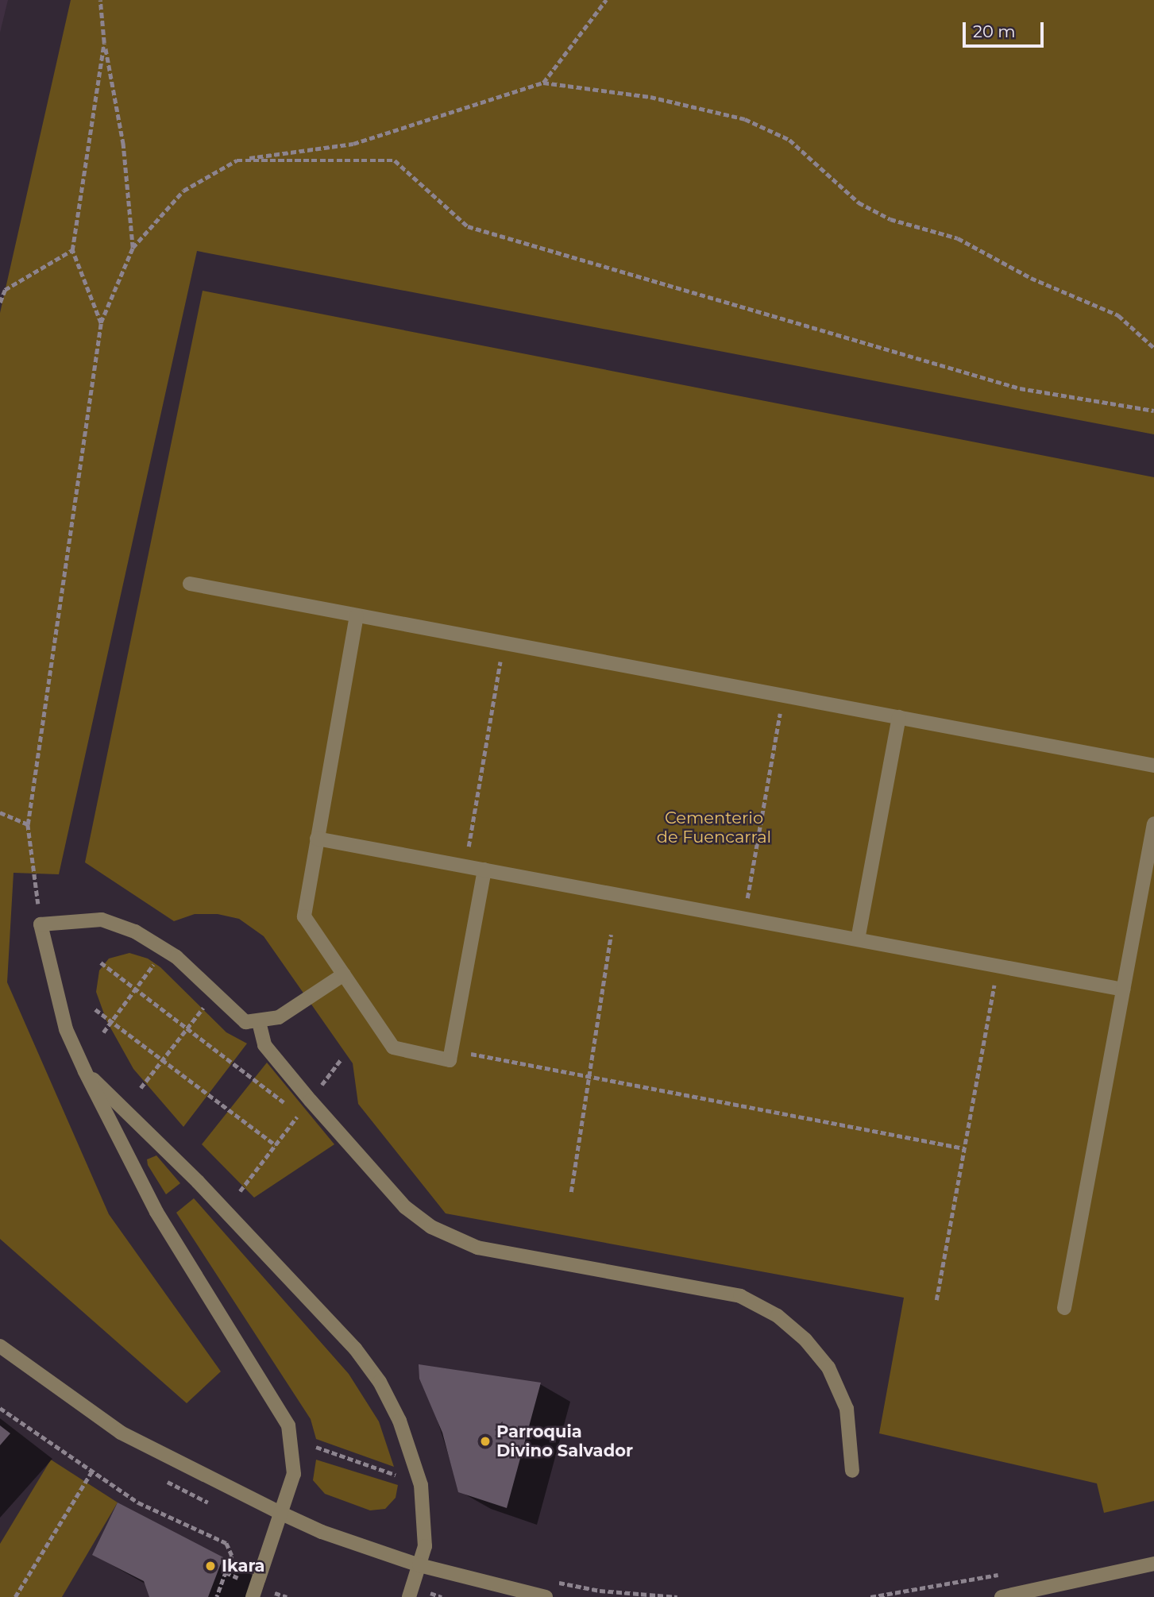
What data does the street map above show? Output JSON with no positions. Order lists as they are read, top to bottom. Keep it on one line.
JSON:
{"parks":["Cementerio de Fuencarral"],"places":["Parroquia Divino Salvador","Ikara"],"scale_bar":"20 m"}
